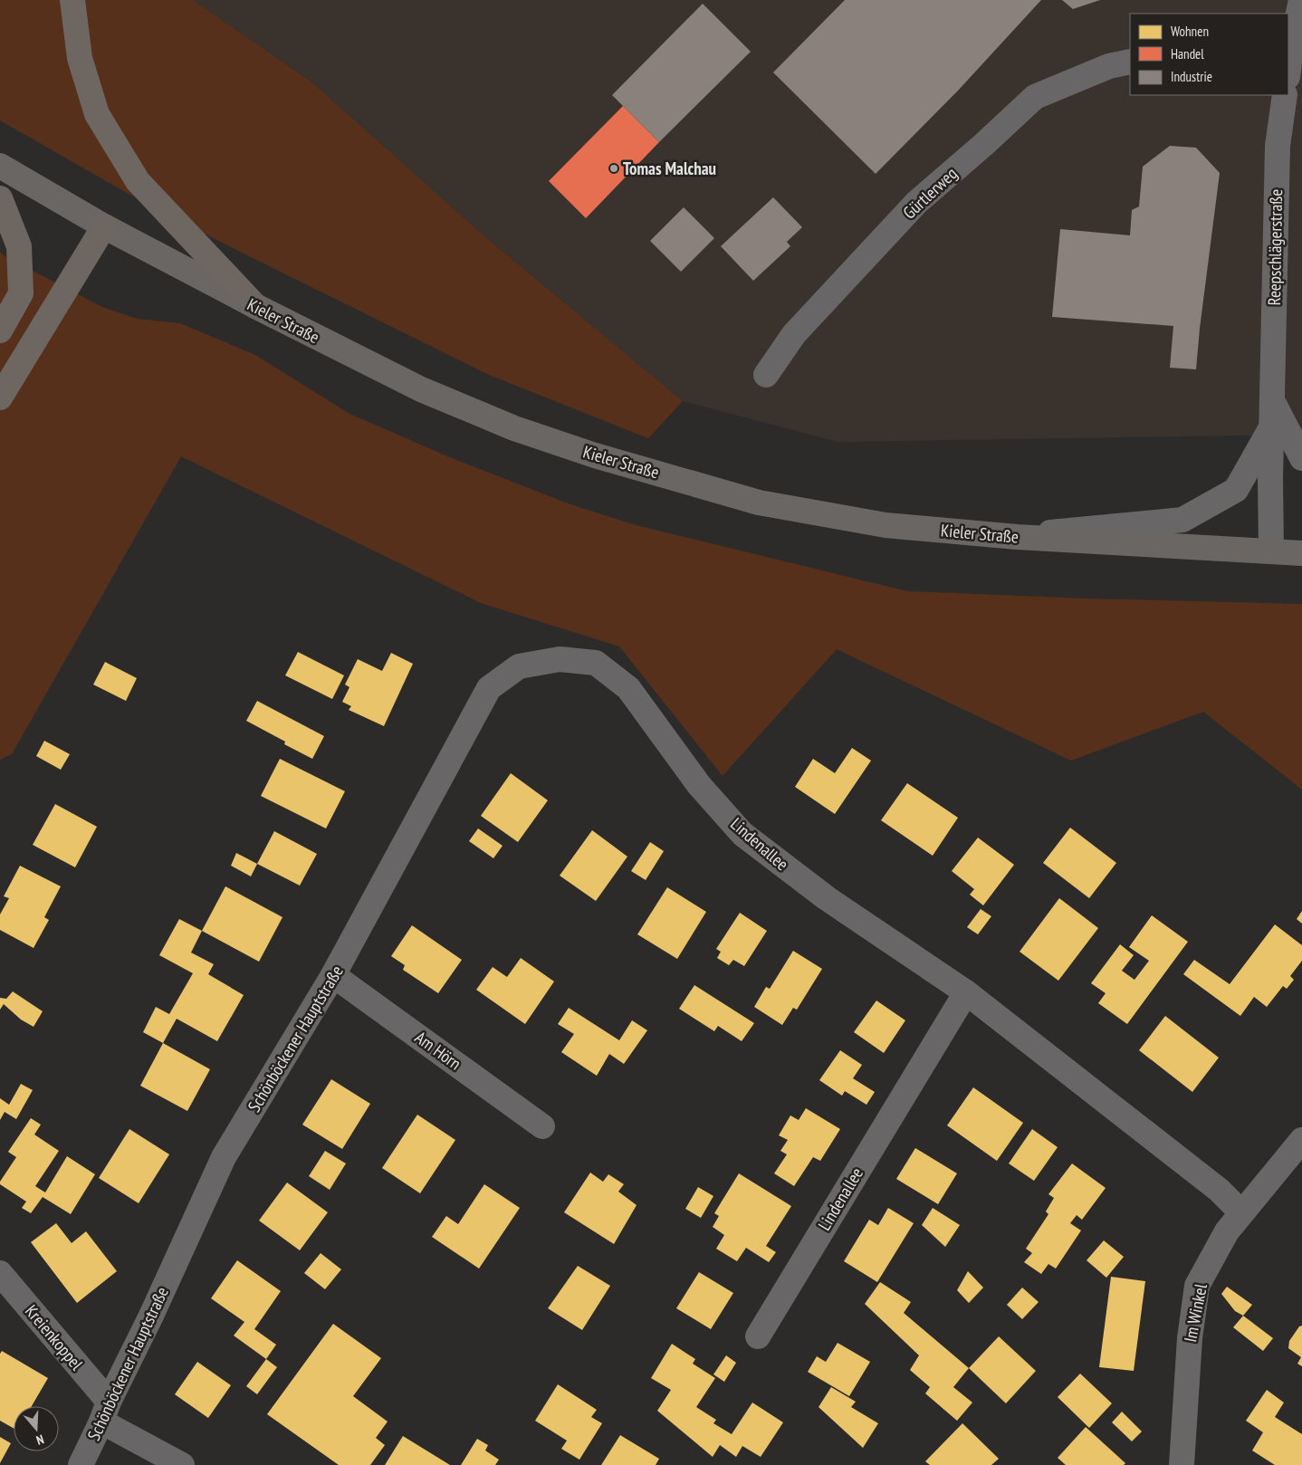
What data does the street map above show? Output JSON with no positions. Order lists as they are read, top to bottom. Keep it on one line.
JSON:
{"streets":{"main road":["Kieler Straße"],"street":["Gürtlerweg","Reepschlägerstraße","Lindenallee","Schönböckener Hauptstraße","Am Hörn","Im Winkel","Kreienkoppel"]},"crossings":[["Reepschlägerstraße","Kieler Straße"],["Lindenallee","Schönböckener Hauptstraße"],["Lindenallee","Im Winkel"],["Schönböckener Hauptstraße","Am Hörn"],["Schönböckener Hauptstraße","Kreienkoppel"]],"places":["Tomas Malchau"],"legend":["Wohnen","Handel","Industrie"],"north":"bottom"}
